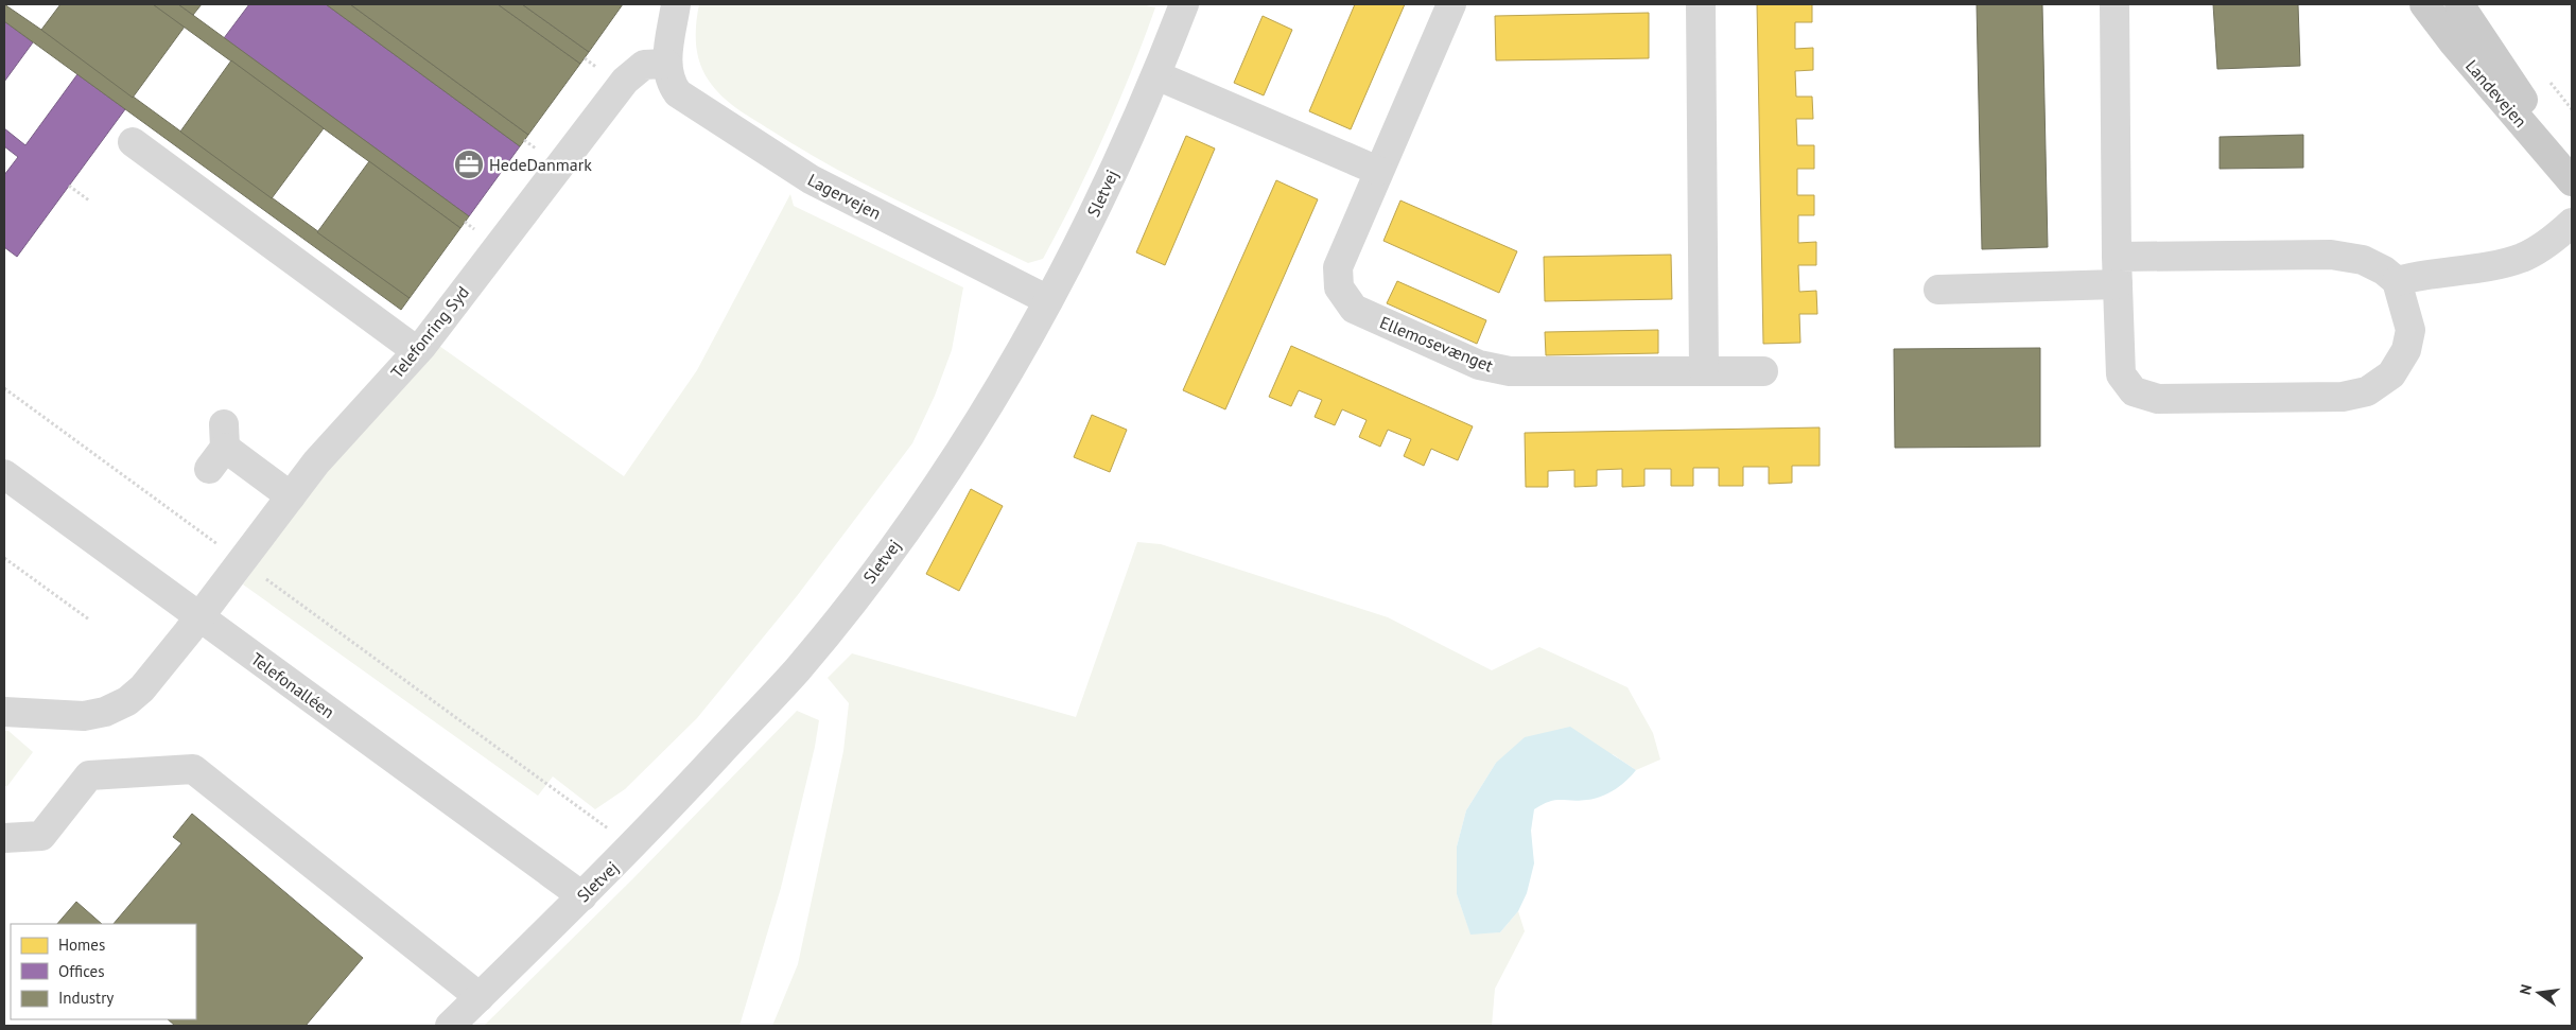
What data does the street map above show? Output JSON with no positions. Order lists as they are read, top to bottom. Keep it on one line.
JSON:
{"streets":{"main road":["Landevejen"],"street":["Sletvej","Lagervejen","Telefonring Syd","Ellemosevænget","Telefonalléen"]},"crossings":[["Sletvej","Lagervejen"],["Sletvej","Telefonalléen"],["Lagervejen","Telefonring Syd"],["Telefonring Syd","Telefonalléen"]],"places":{"office":["HedeDanmark"]},"legend":["Homes","Offices","Industry"],"north":"left"}
